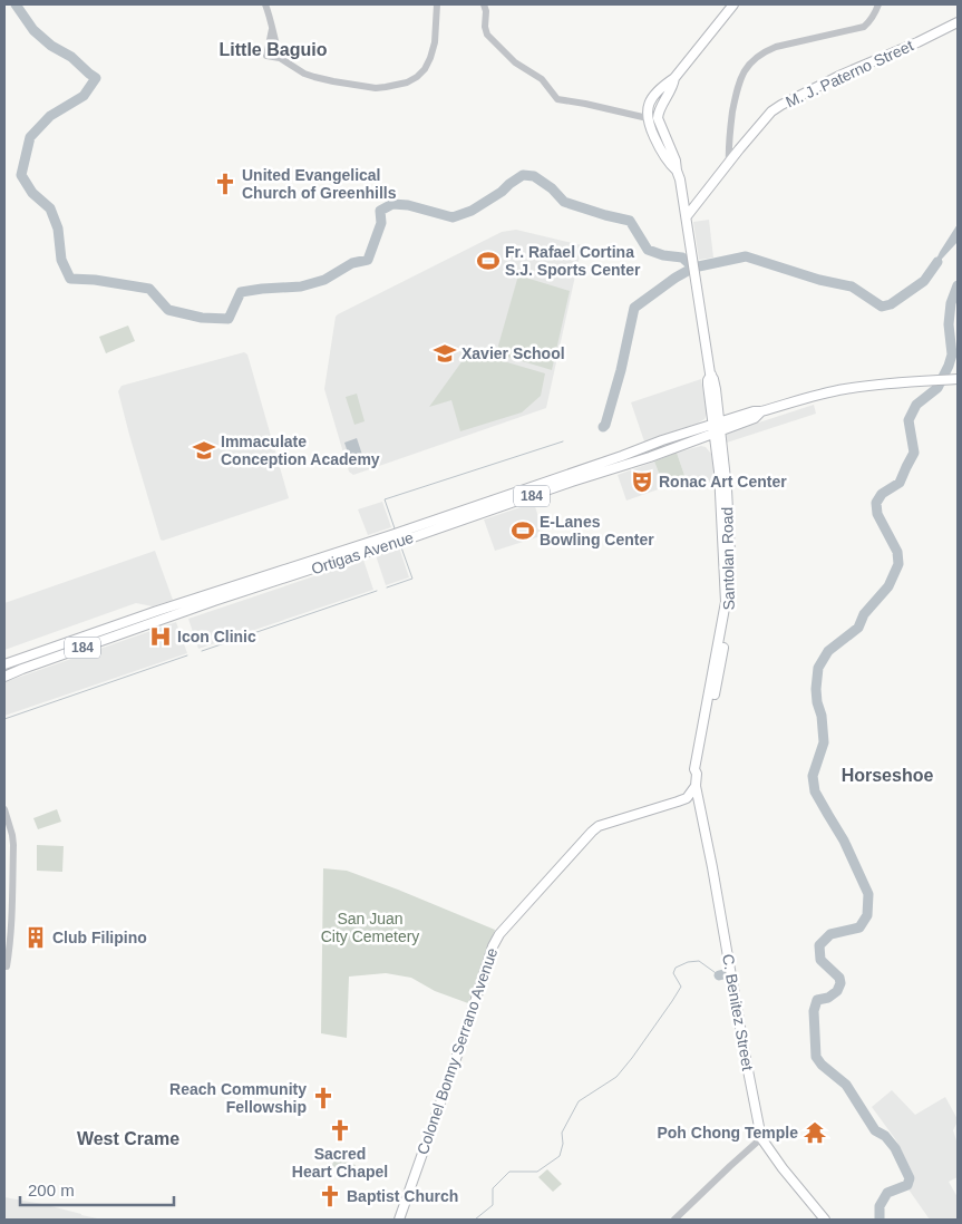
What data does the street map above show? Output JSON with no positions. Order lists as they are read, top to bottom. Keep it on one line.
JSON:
{"streets":{"main road":["M. J. Paterno Street","184","Ortigas Avenue","Santolan Road","C. Benitez Street","Colonel Bonny Serrano Avenue"]},"crossings":[["M. J. Paterno Street","Santolan Road"],["184","Ortigas Avenue"],["184","Santolan Road"],["Ortigas Avenue","Santolan Road"],["Santolan Road","C. Benitez Street"],["Santolan Road","Colonel Bonny Serrano Avenue"],["C. Benitez Street","Colonel Bonny Serrano Avenue"]],"districts":["Little Baguio","Horseshoe","West Crame"],"parks":["San Juan City Cemetery"],"places":{"church":["United Evangelical Church of Greenhills","Reach Community Fellowship","Sacred Heart Chapel","Baptist Church"],"sports":["Fr. Rafael Cortina S.J. Sports Center","E-Lanes Bowling Center"],"school or university":["Xavier School","Immaculate Conception Academy"],"theatre":["Ronac Art Center"],"hospital":["Icon Clinic"],"building":["Club Filipino"],"temple":["Poh Chong Temple"]},"scale_bar":"200 m"}
